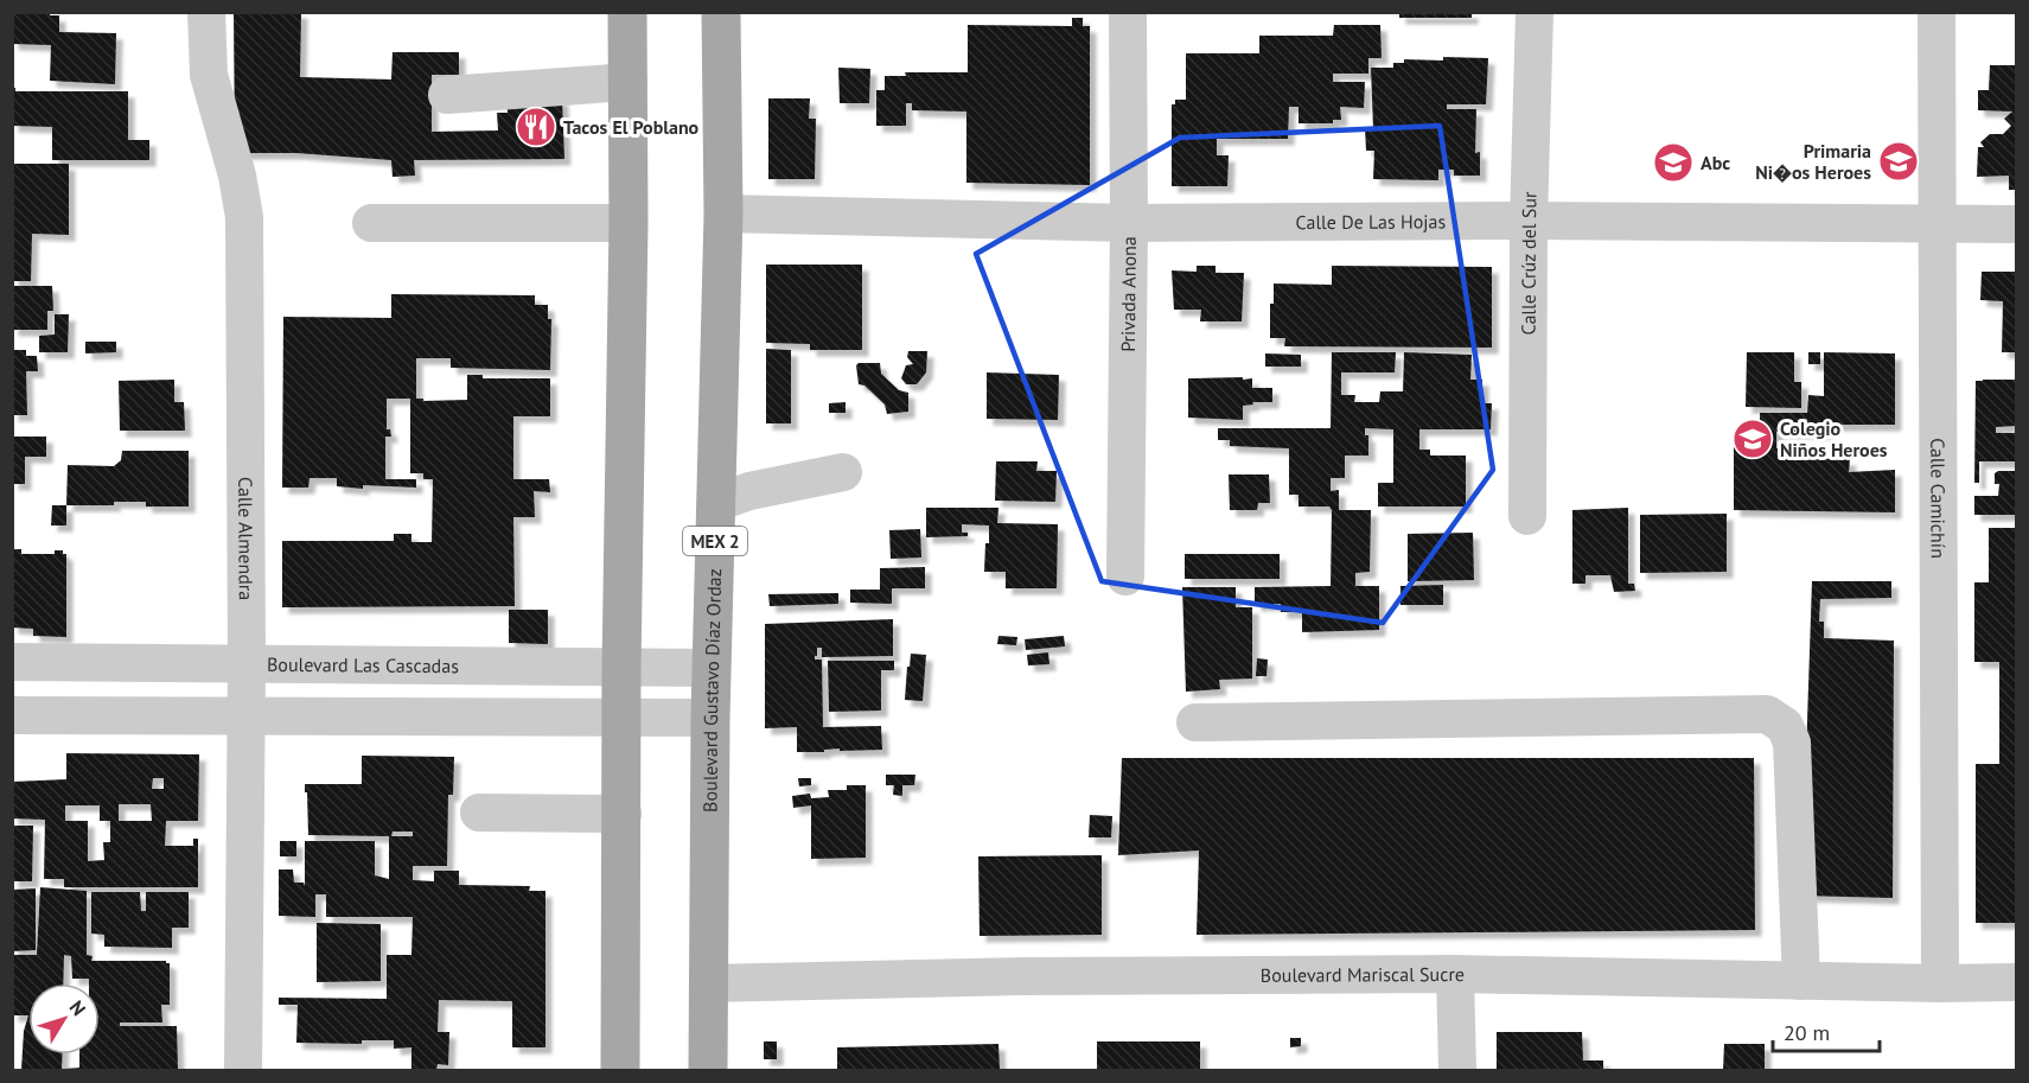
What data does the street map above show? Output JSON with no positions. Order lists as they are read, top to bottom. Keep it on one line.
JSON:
{"streets":{"main road":["MEX 2","Boulevard Gustavo Díaz Ordaz"],"street":["Calle De Las Hojas","Calle Crúz del Sur","Privada Anona","Calle Camichín","Calle Almendra","Boulevard Las Cascadas","Boulevard Mariscal Sucre"]},"crossings":[["Calle De Las Hojas","Calle Crúz del Sur"],["Calle De Las Hojas","Privada Anona"],["Calle De Las Hojas","Calle Camichín"],["Calle De Las Hojas","Boulevard Gustavo Díaz Ordaz"],["Calle Camichín","Boulevard Mariscal Sucre"],["Calle Almendra","Boulevard Las Cascadas"],["Boulevard Las Cascadas","Boulevard Gustavo Díaz Ordaz"],["Boulevard Gustavo Díaz Ordaz","Boulevard Mariscal Sucre"]],"places":{"restaurant":["Tacos El Poblano"],"school or university":["Primaria Ni�os Heroes","Abc","Colegio Niños Heroes"]},"scale_bar":"20 m","north":"top right"}
